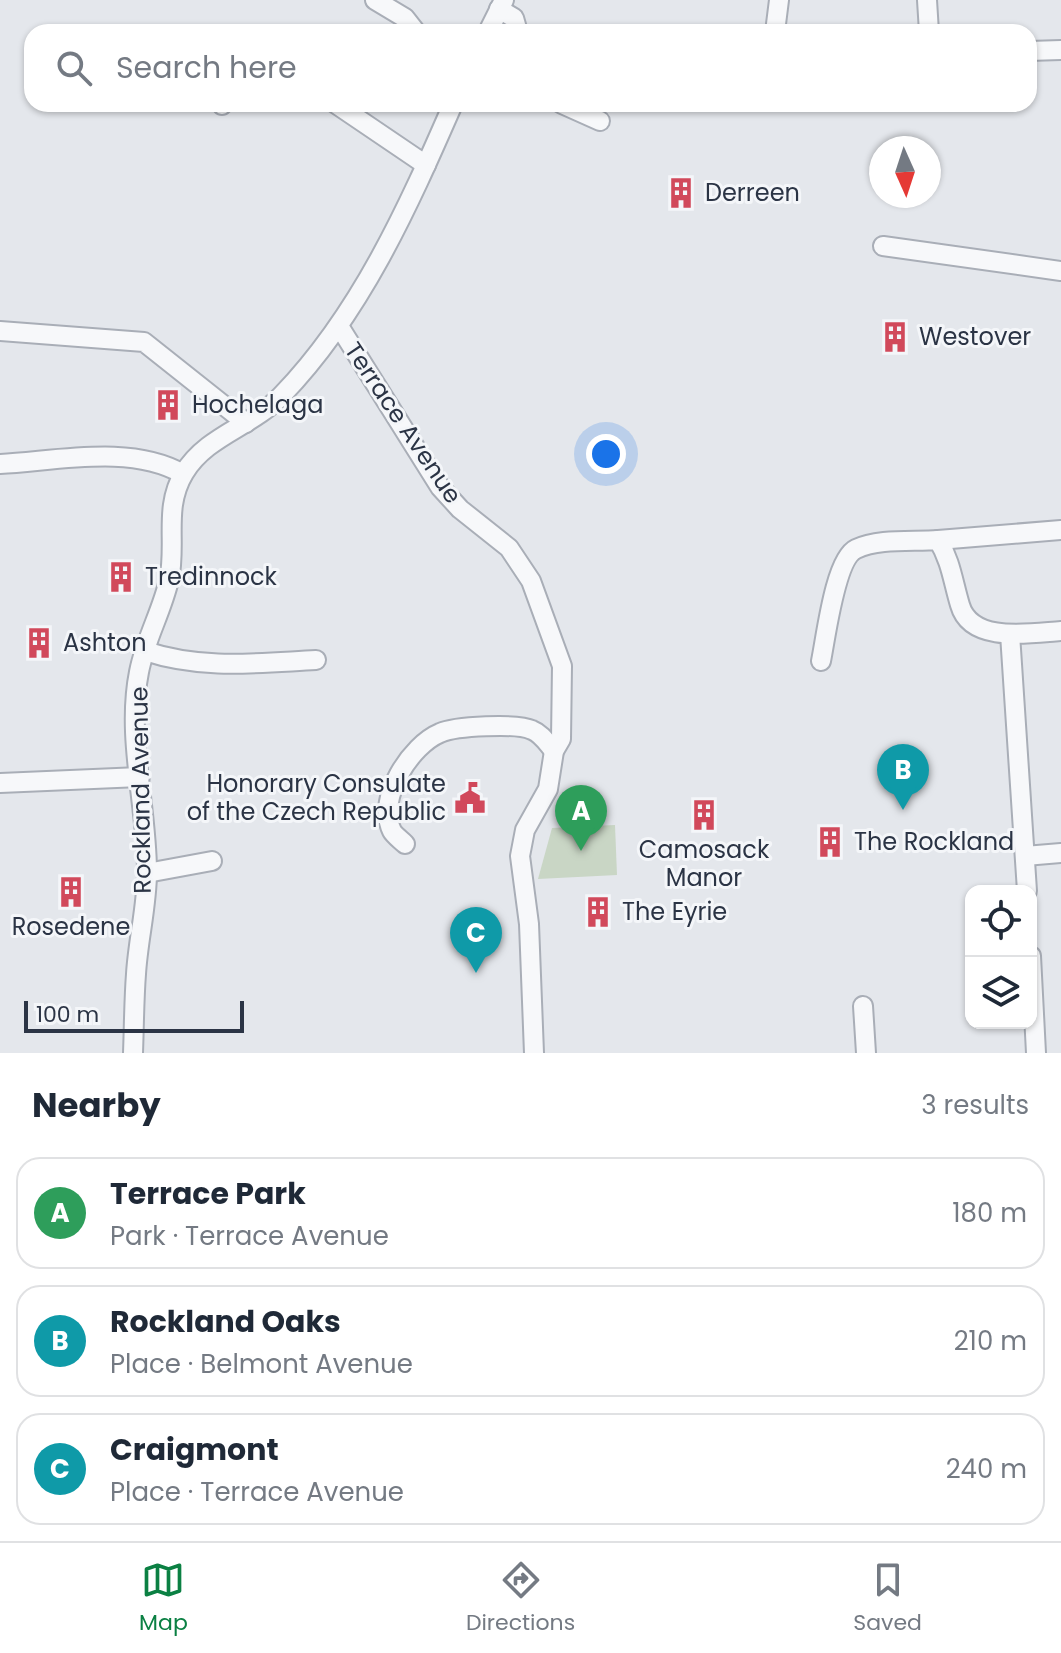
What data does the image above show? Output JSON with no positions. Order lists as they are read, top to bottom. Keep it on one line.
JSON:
{"streets":{"street":["Terrace Avenue","Rockland Avenue"]},"crossings":[["Terrace Avenue","Rockland Avenue"]],"places":{"building":["Derreen","Westover","Hochelaga","Tredinnock","Ashton","Camosack Manor","The Rockland","Rosedene","The Eyrie"],"public building":["Honorary Consulate of the Czech Republic"]},"scale_bar":"100 m","north":"bottom","page":{"search":"Search here","pins":["B","A","C"],"scale":"100 m","heading":["Nearby","3 results"],"list":[{"mark":"A","name":"Terrace Park","note":"Park · Terrace Avenue","value":"180 m"},{"mark":"B","name":"Rockland Oaks","note":"Place · Belmont Avenue","value":"210 m"},{"mark":"C","name":"Craigmont","note":"Place · Terrace Avenue","value":"240 m"}],"nav":["Map","Directions","Saved"]}}
